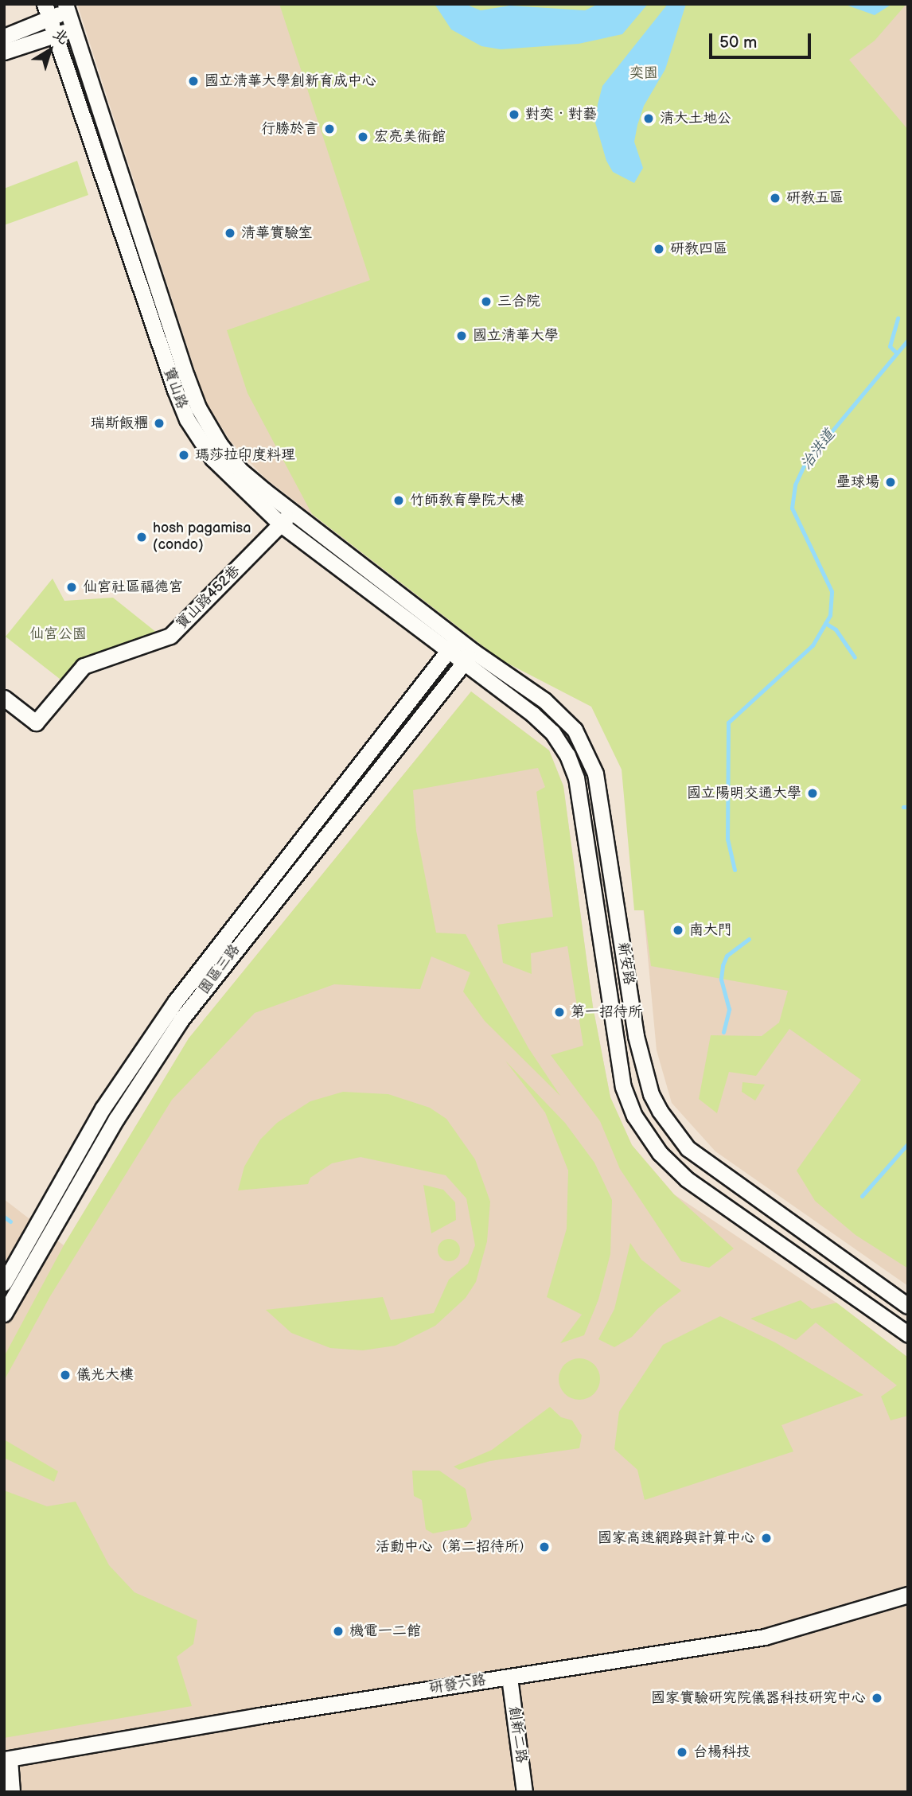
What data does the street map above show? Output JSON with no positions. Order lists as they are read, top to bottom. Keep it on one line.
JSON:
{"streets":{"street":["寶山路","寶山路452巷","新安路","園區三路","研發六路","創新二路"]},"crossings":[["寶山路","寶山路452巷"],["寶山路","新安路"],["寶山路","園區三路"],["新安路","園區三路"],["研發六路","創新二路"]],"water":["治洪道"],"parks":["奕園","仙宮公園"],"places":["國立清華大學創新育成中心","對奕‧對藝","清大土地公","行勝於言","宏亮美術館","研教五區","清華實驗室","研教四區","三合院","國立清華大學","瑞斯飯糰","瑪莎拉印度料理","壘球場","竹師教育學院大樓","hosh pagamisa (condo)","仙宮社區福德宮","國立陽明交通大學","南大門","第一招待所","儀光大樓","國家高速網路與計算中心","活動中心（第二招待所）","機電一二館","國家實驗研究院儀器科技研究中心","台楊科技"],"scale_bar":"50 m","north":"top right"}
